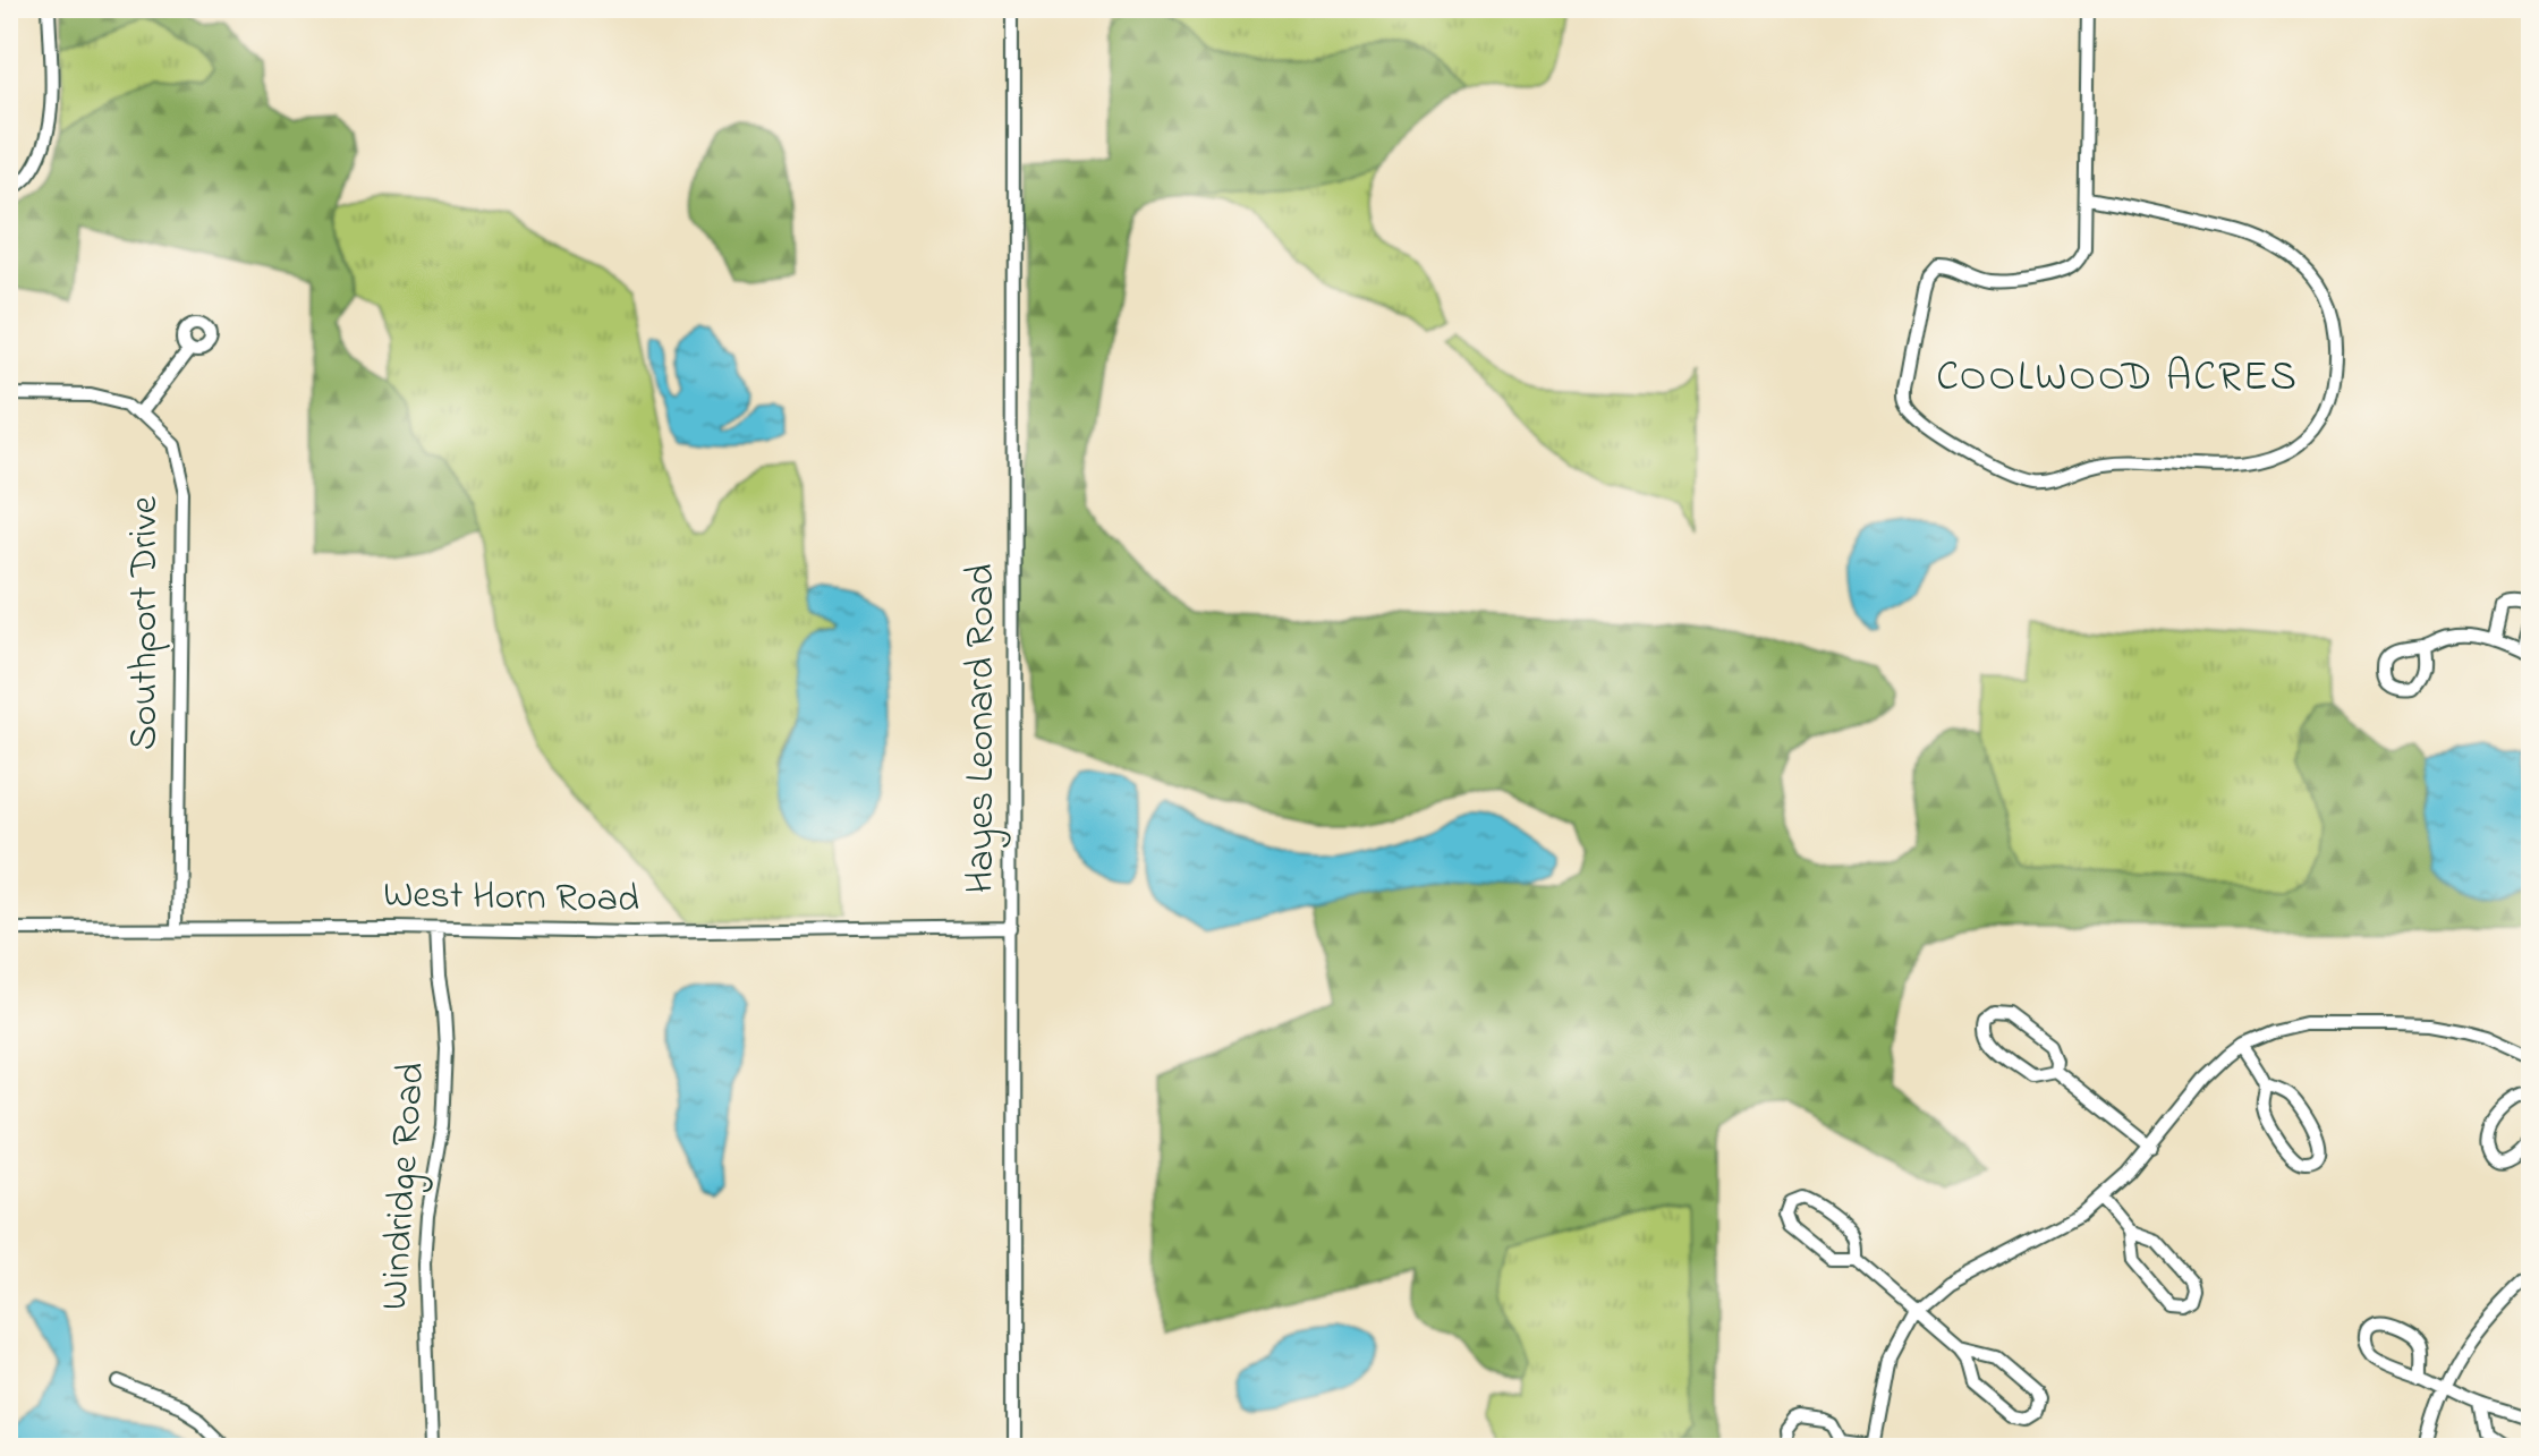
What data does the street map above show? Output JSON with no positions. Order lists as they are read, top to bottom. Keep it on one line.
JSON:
{"streets":{"street":["Southport Drive","Hayes Leonard Road","West Horn Road","Windridge Road"]},"crossings":[["Southport Drive","West Horn Road"],["Hayes Leonard Road","West Horn Road"],["West Horn Road","Windridge Road"]],"districts":["COOLWOOD ACRES"]}
